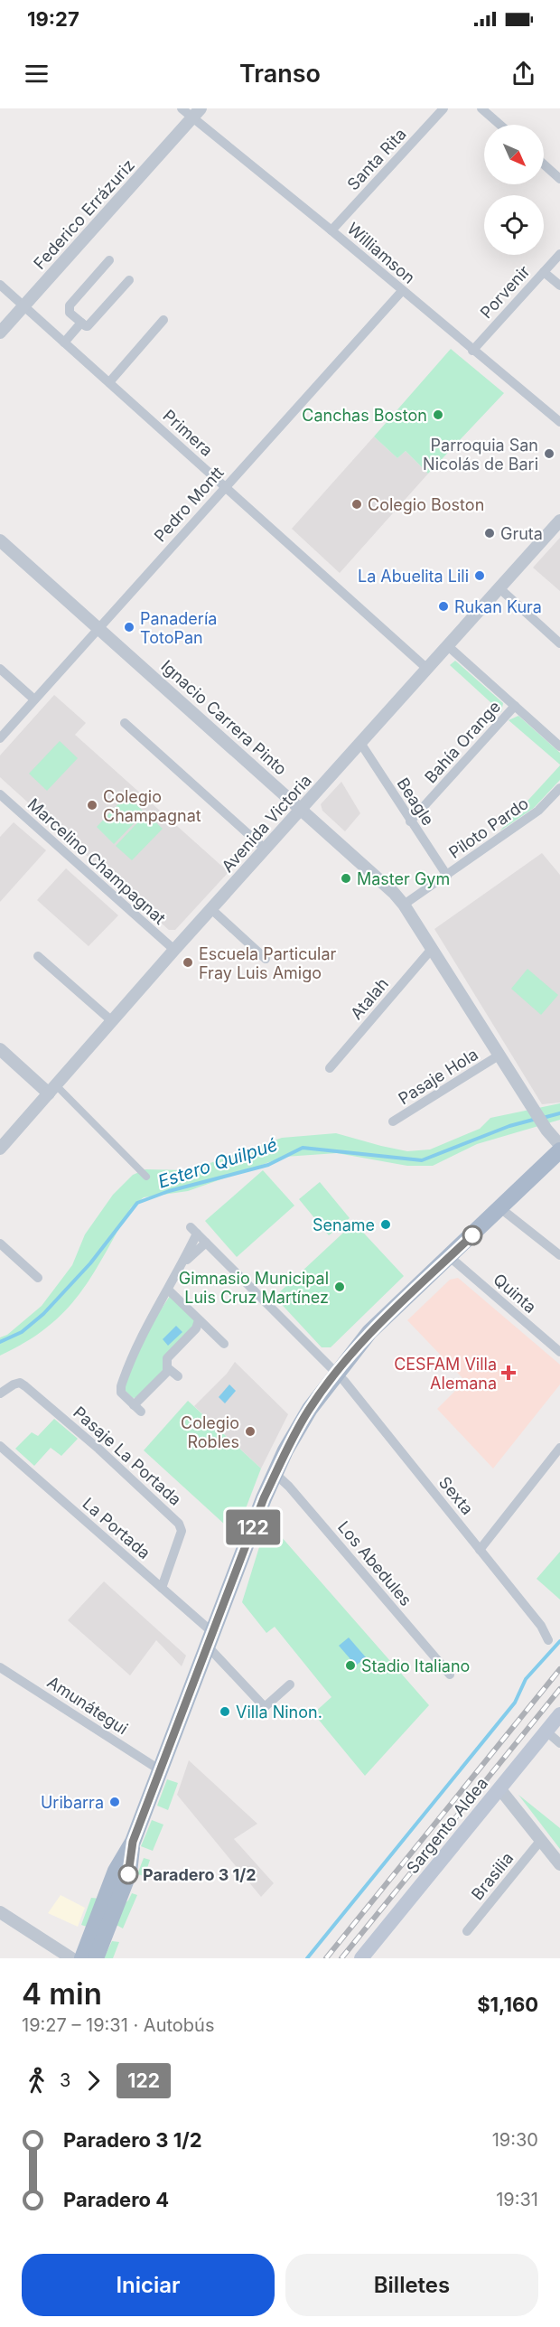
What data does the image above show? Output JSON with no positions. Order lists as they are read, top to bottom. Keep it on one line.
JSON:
{"streets":{"main road":["Sargento Aldea"],"street":["Santa Rita","Federico Errázuriz","Williamson","Porvenir","Primera","Pedro Montt","Ignacio Carrera Pinto","Bahía Orange","Beagle","Avenida Victoria","Piloto Pardo","Marcelino Champagnat","Atalah","Pasaje Hola","Quinta","Pasaje La Portada","Sexta","La Portada","Los Abedules","Amunátegui","Brasilia"]},"crossings":[["Santa Rita","Williamson"],["Federico Errázuriz","Williamson"],["Federico Errázuriz","Primera"],["Williamson","Porvenir"],["Williamson","Pedro Montt"],["Primera","Pedro Montt"],["Primera","Avenida Victoria"],["Pedro Montt","Ignacio Carrera Pinto"],["Ignacio Carrera Pinto","Avenida Victoria"],["Ignacio Carrera Pinto","Piloto Pardo"],["Ignacio Carrera Pinto","Atalah"],["Ignacio Carrera Pinto","Pasaje Hola"],["Bahía Orange","Beagle"],["Beagle","Avenida Victoria"],["Beagle","Piloto Pardo"],["Avenida Victoria","Marcelino Champagnat"],["Pasaje La Portada","La Portada"]],"water":["Estero Quilpué"],"places":{"other":["Canchas Boston","Parroquia San Nicolás de Bari","Colegio Boston","Gruta","La Abuelita Lili","Rukan Kura","Panadería TotoPan","Colegio Champagnat","Master Gym","Escuela Particular Fray Luis Amigo","Sename","Gimnasio Municipal Luis Cruz Martínez","Colegio Robles","Stadio Italiano","Villa Ninon.","Uribarra","Paradero 3 1/2"],"health":["CESFAM Villa Alemana"]},"lines":["bus line 122"],"north":"bottom right","page":{"status":"19:27","header":"Transo","on_map":"122","heading":["4 min","19:27 – 19:31 · Autobús","$1,160"],"legs":["3","122"],"list":[{"name":"Paradero 3 1/2","value":"19:30"},{"name":"Paradero 4","value":"19:31"}],"buttons":["Iniciar","Billetes"]}}
